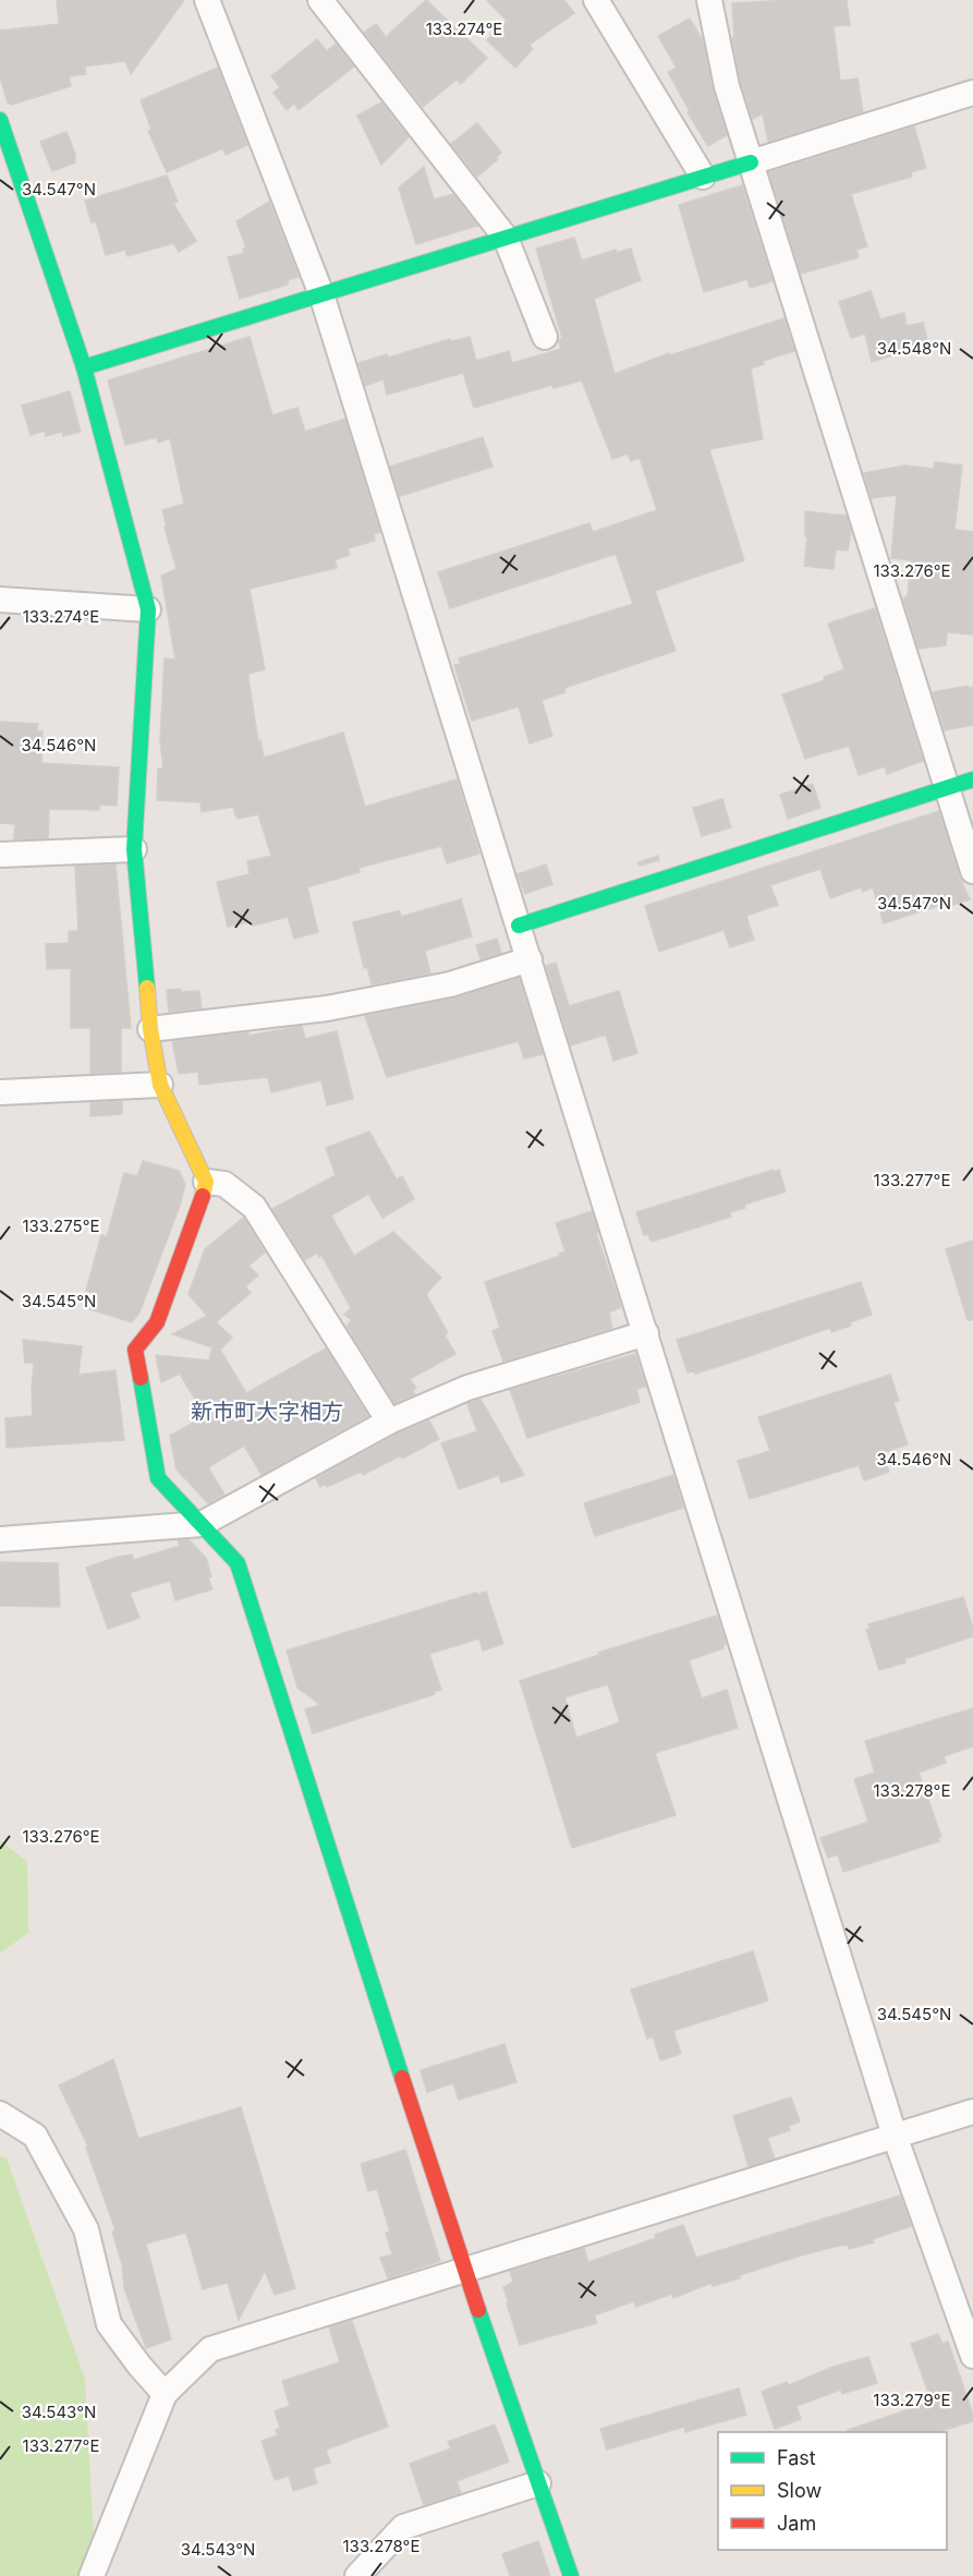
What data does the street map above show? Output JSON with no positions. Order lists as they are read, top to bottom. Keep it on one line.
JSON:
{"districts":["新市町大字相方"],"legend":["Fast","Slow","Jam"],"coordinates":["133.274°E","34.547°N","34.548°N","133.276°E","34.546°N","133.277°E","133.275°E","34.545°N","133.278°E","133.279°E","34.543°N"]}
